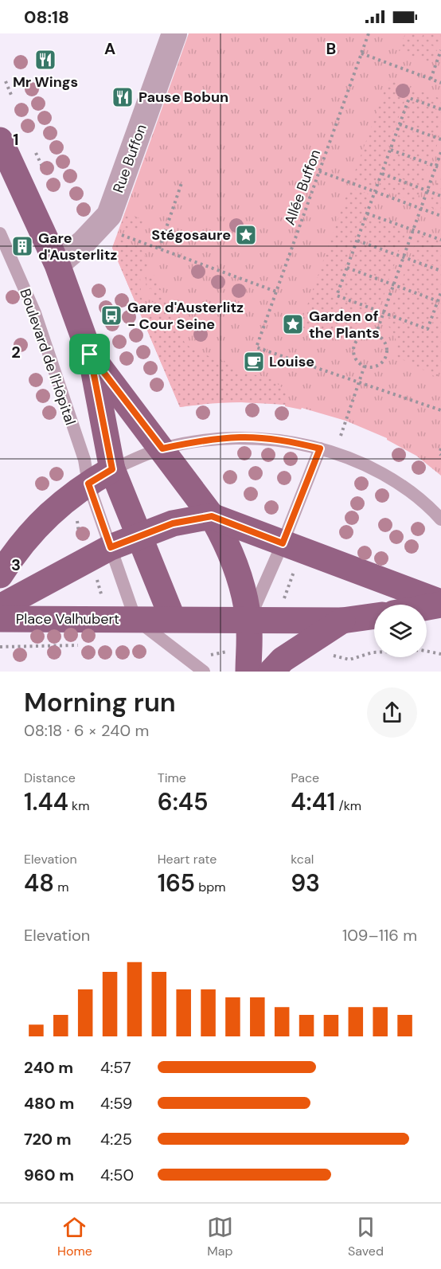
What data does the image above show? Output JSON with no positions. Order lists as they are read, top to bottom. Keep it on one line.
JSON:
{"streets":{"main road":["Place Valhubert"],"street":["Rue Buffon"],"lane":["Boulevard de l'Hôpital"],"path":["Allée Buffon"]},"crossings":[["Boulevard de l'Hôpital","Place Valhubert"]],"places":{"restaurant":["Mr Wings","Pause Bobun"],"place":["Stégosaure","Garden of the Plants"],"building":["Gare d'Austerlitz"],"bus stop":["Gare d'Austerlitz - Cour Seine"],"cafe":["Louise"]},"page":{"status":"08:18","heading":["Morning run","08:18 · 6 × 240 m"],"stats":[["Distance","1.44 km"],["Time","6:45"],["Pace","4:41 /km"],["Elevation","48 m"],["Heart rate","165 bpm"],["kcal","93"]],"chart":["Elevation","109–116 m"],"list":[{"name":"240 m","note":"4:57"},{"name":"480 m","note":"4:59"},{"name":"720 m","note":"4:25"},{"name":"960 m","note":"4:50"}],"tabs":["Home","Map","Saved"]},"grid":{"columns":["A","B"],"rows":["1","2","3"]}}
